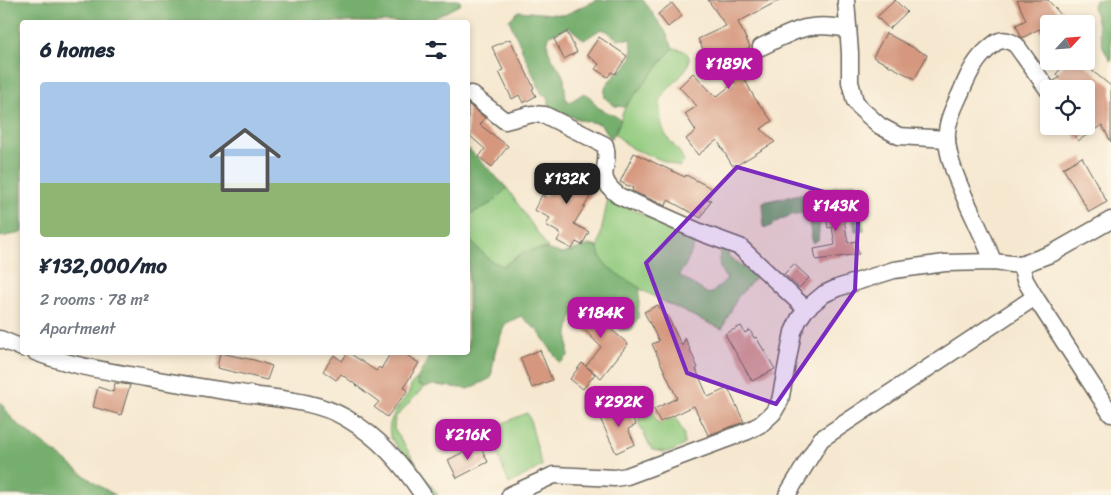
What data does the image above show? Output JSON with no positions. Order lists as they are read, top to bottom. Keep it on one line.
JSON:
{"north":"top right","page":{"heading":"6 homes","price":["¥189K","¥132K","¥143K","¥184K","¥292K","¥216K"],"list":[{"name":"¥132,000/mo","note":"2 rooms · 78 m² · Apartment"}]}}
